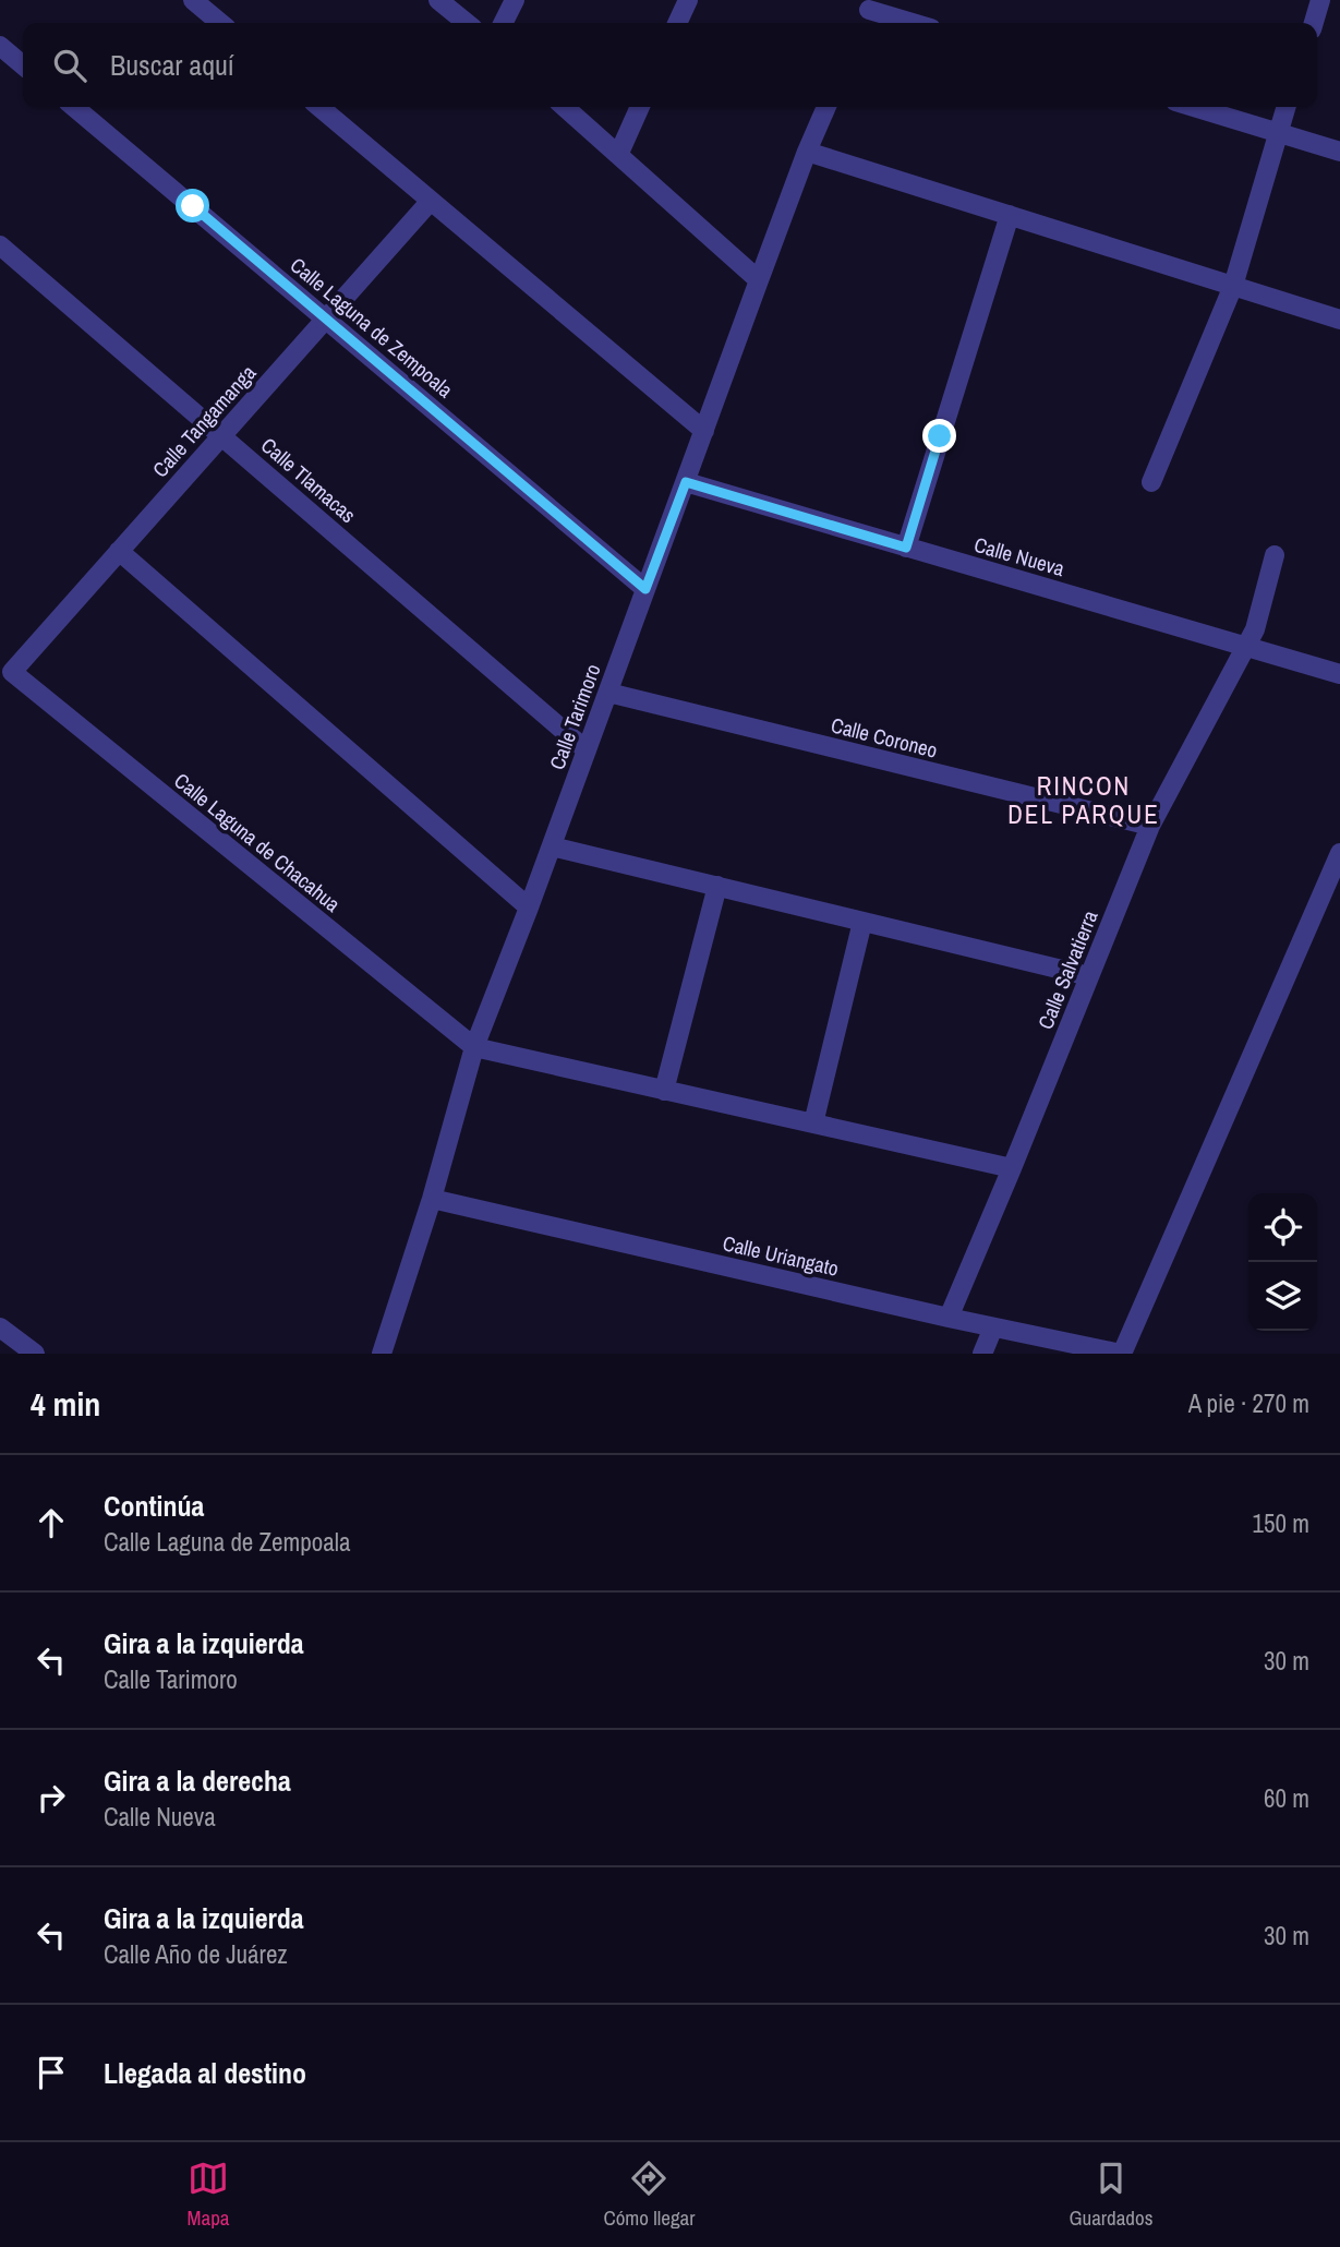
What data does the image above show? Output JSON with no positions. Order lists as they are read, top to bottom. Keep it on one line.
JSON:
{"streets":{"street":["Calle Laguna de Zempoala","Calle Tangamanga","Calle Tlamacas","Calle Nueva","Calle Tarimoro","Calle Coroneo","Calle Laguna de Chacahua","Calle Salvatierra","Calle Uriangato"]},"crossings":[["Calle Laguna de Zempoala","Calle Tangamanga"],["Calle Laguna de Zempoala","Calle Tarimoro"],["Calle Tangamanga","Calle Tlamacas"],["Calle Tangamanga","Calle Laguna de Chacahua"],["Calle Tlamacas","Calle Tarimoro"],["Calle Nueva","Calle Tarimoro"],["Calle Nueva","Calle Salvatierra"],["Calle Tarimoro","Calle Coroneo"],["Calle Tarimoro","Calle Laguna de Chacahua"],["Calle Tarimoro","Calle Uriangato"],["Calle Coroneo","Calle Salvatierra"],["Calle Salvatierra","Calle Uriangato"]],"districts":["RINCON DEL PARQUE"],"page":{"search":"Buscar aquí","heading":["4 min","A pie · 270 m"],"list":[["Continúa","Calle Laguna de Zempoala","150 m"],["Gira a la izquierda","Calle Tarimoro","30 m"],["Gira a la derecha","Calle Nueva","60 m"],["Gira a la izquierda","Calle Año de Juárez","30 m"],"Llegada al destino"],"nav":["Mapa","Cómo llegar","Guardados"]}}
